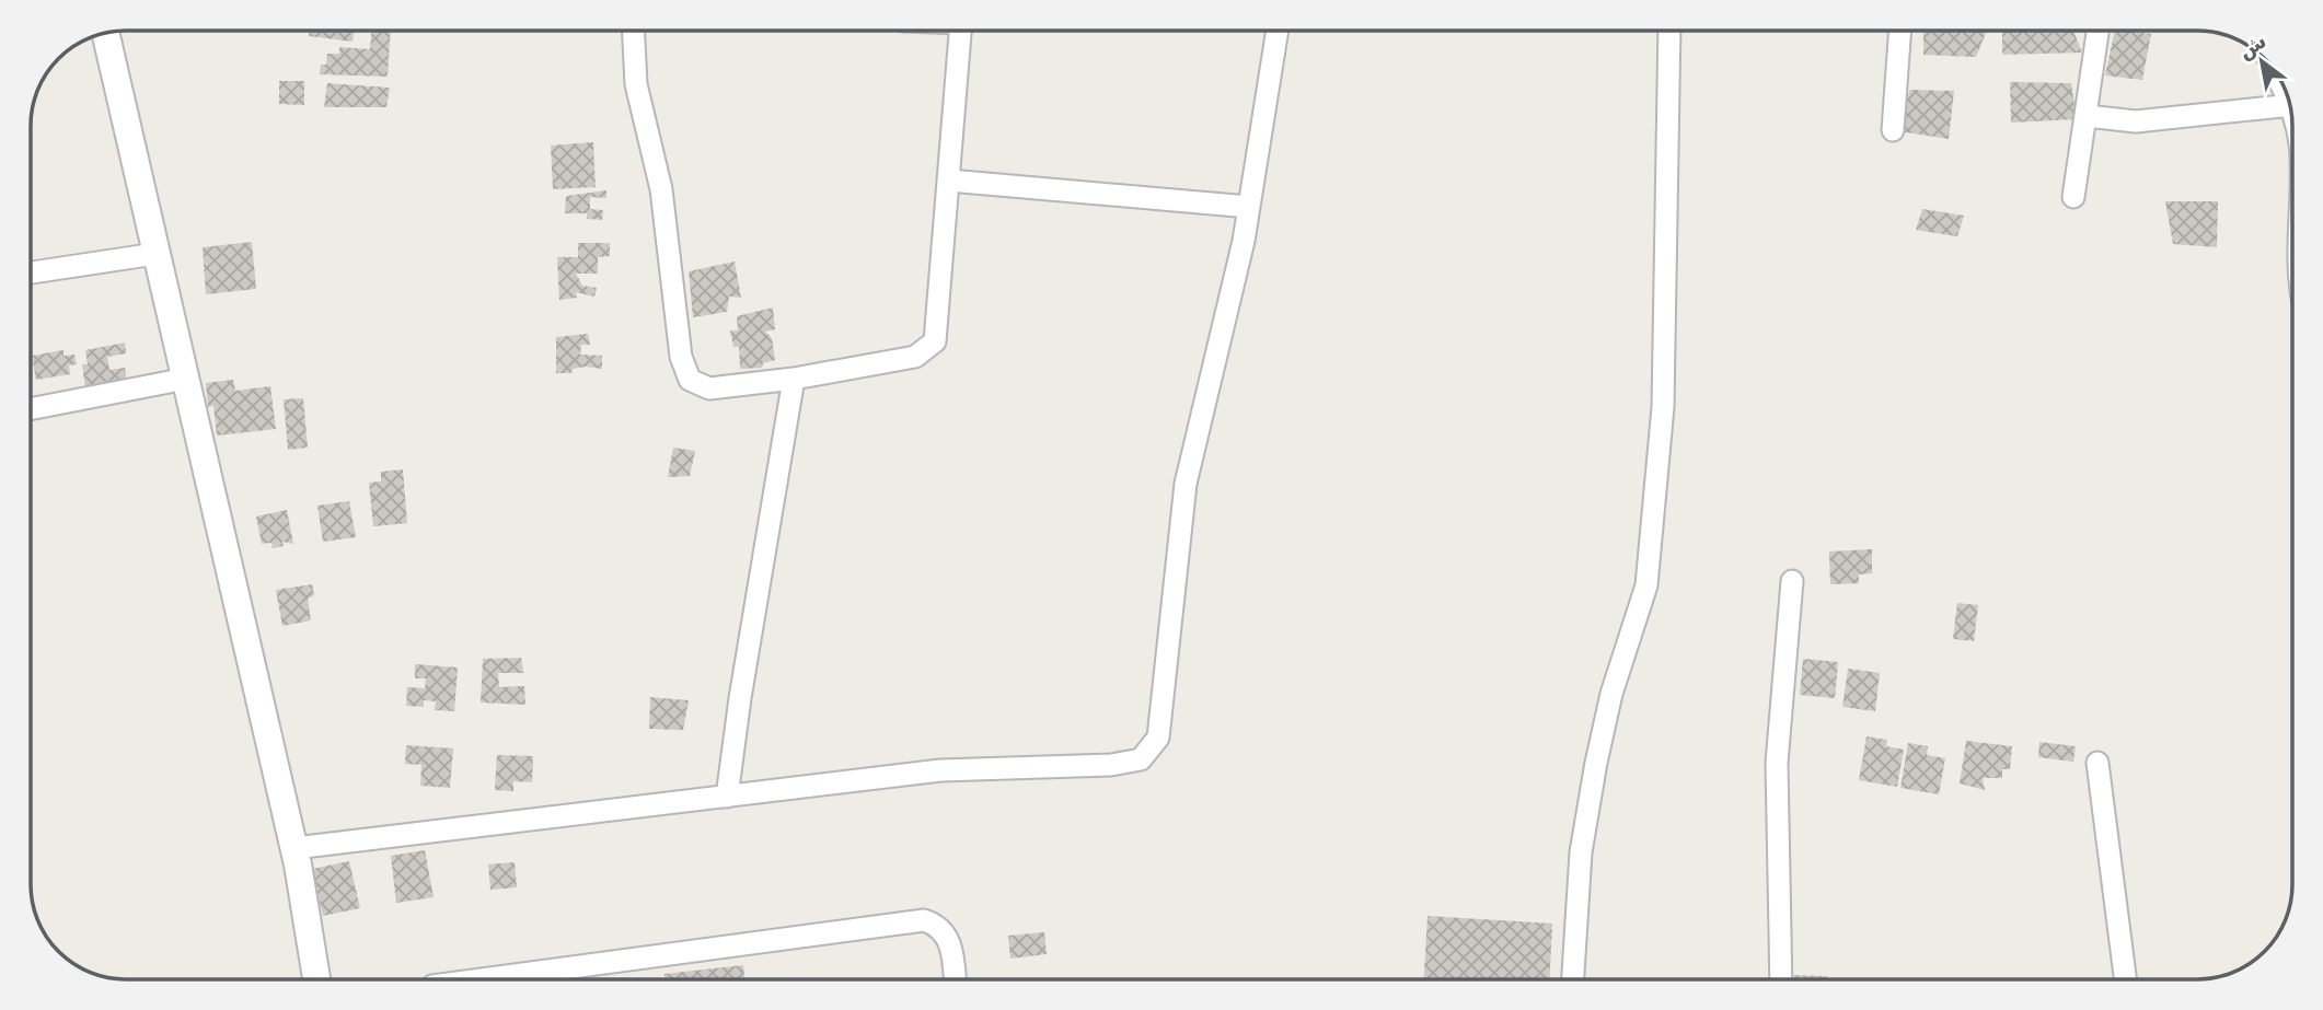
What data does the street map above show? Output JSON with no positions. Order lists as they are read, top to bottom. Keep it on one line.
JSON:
{"north":"top left"}
